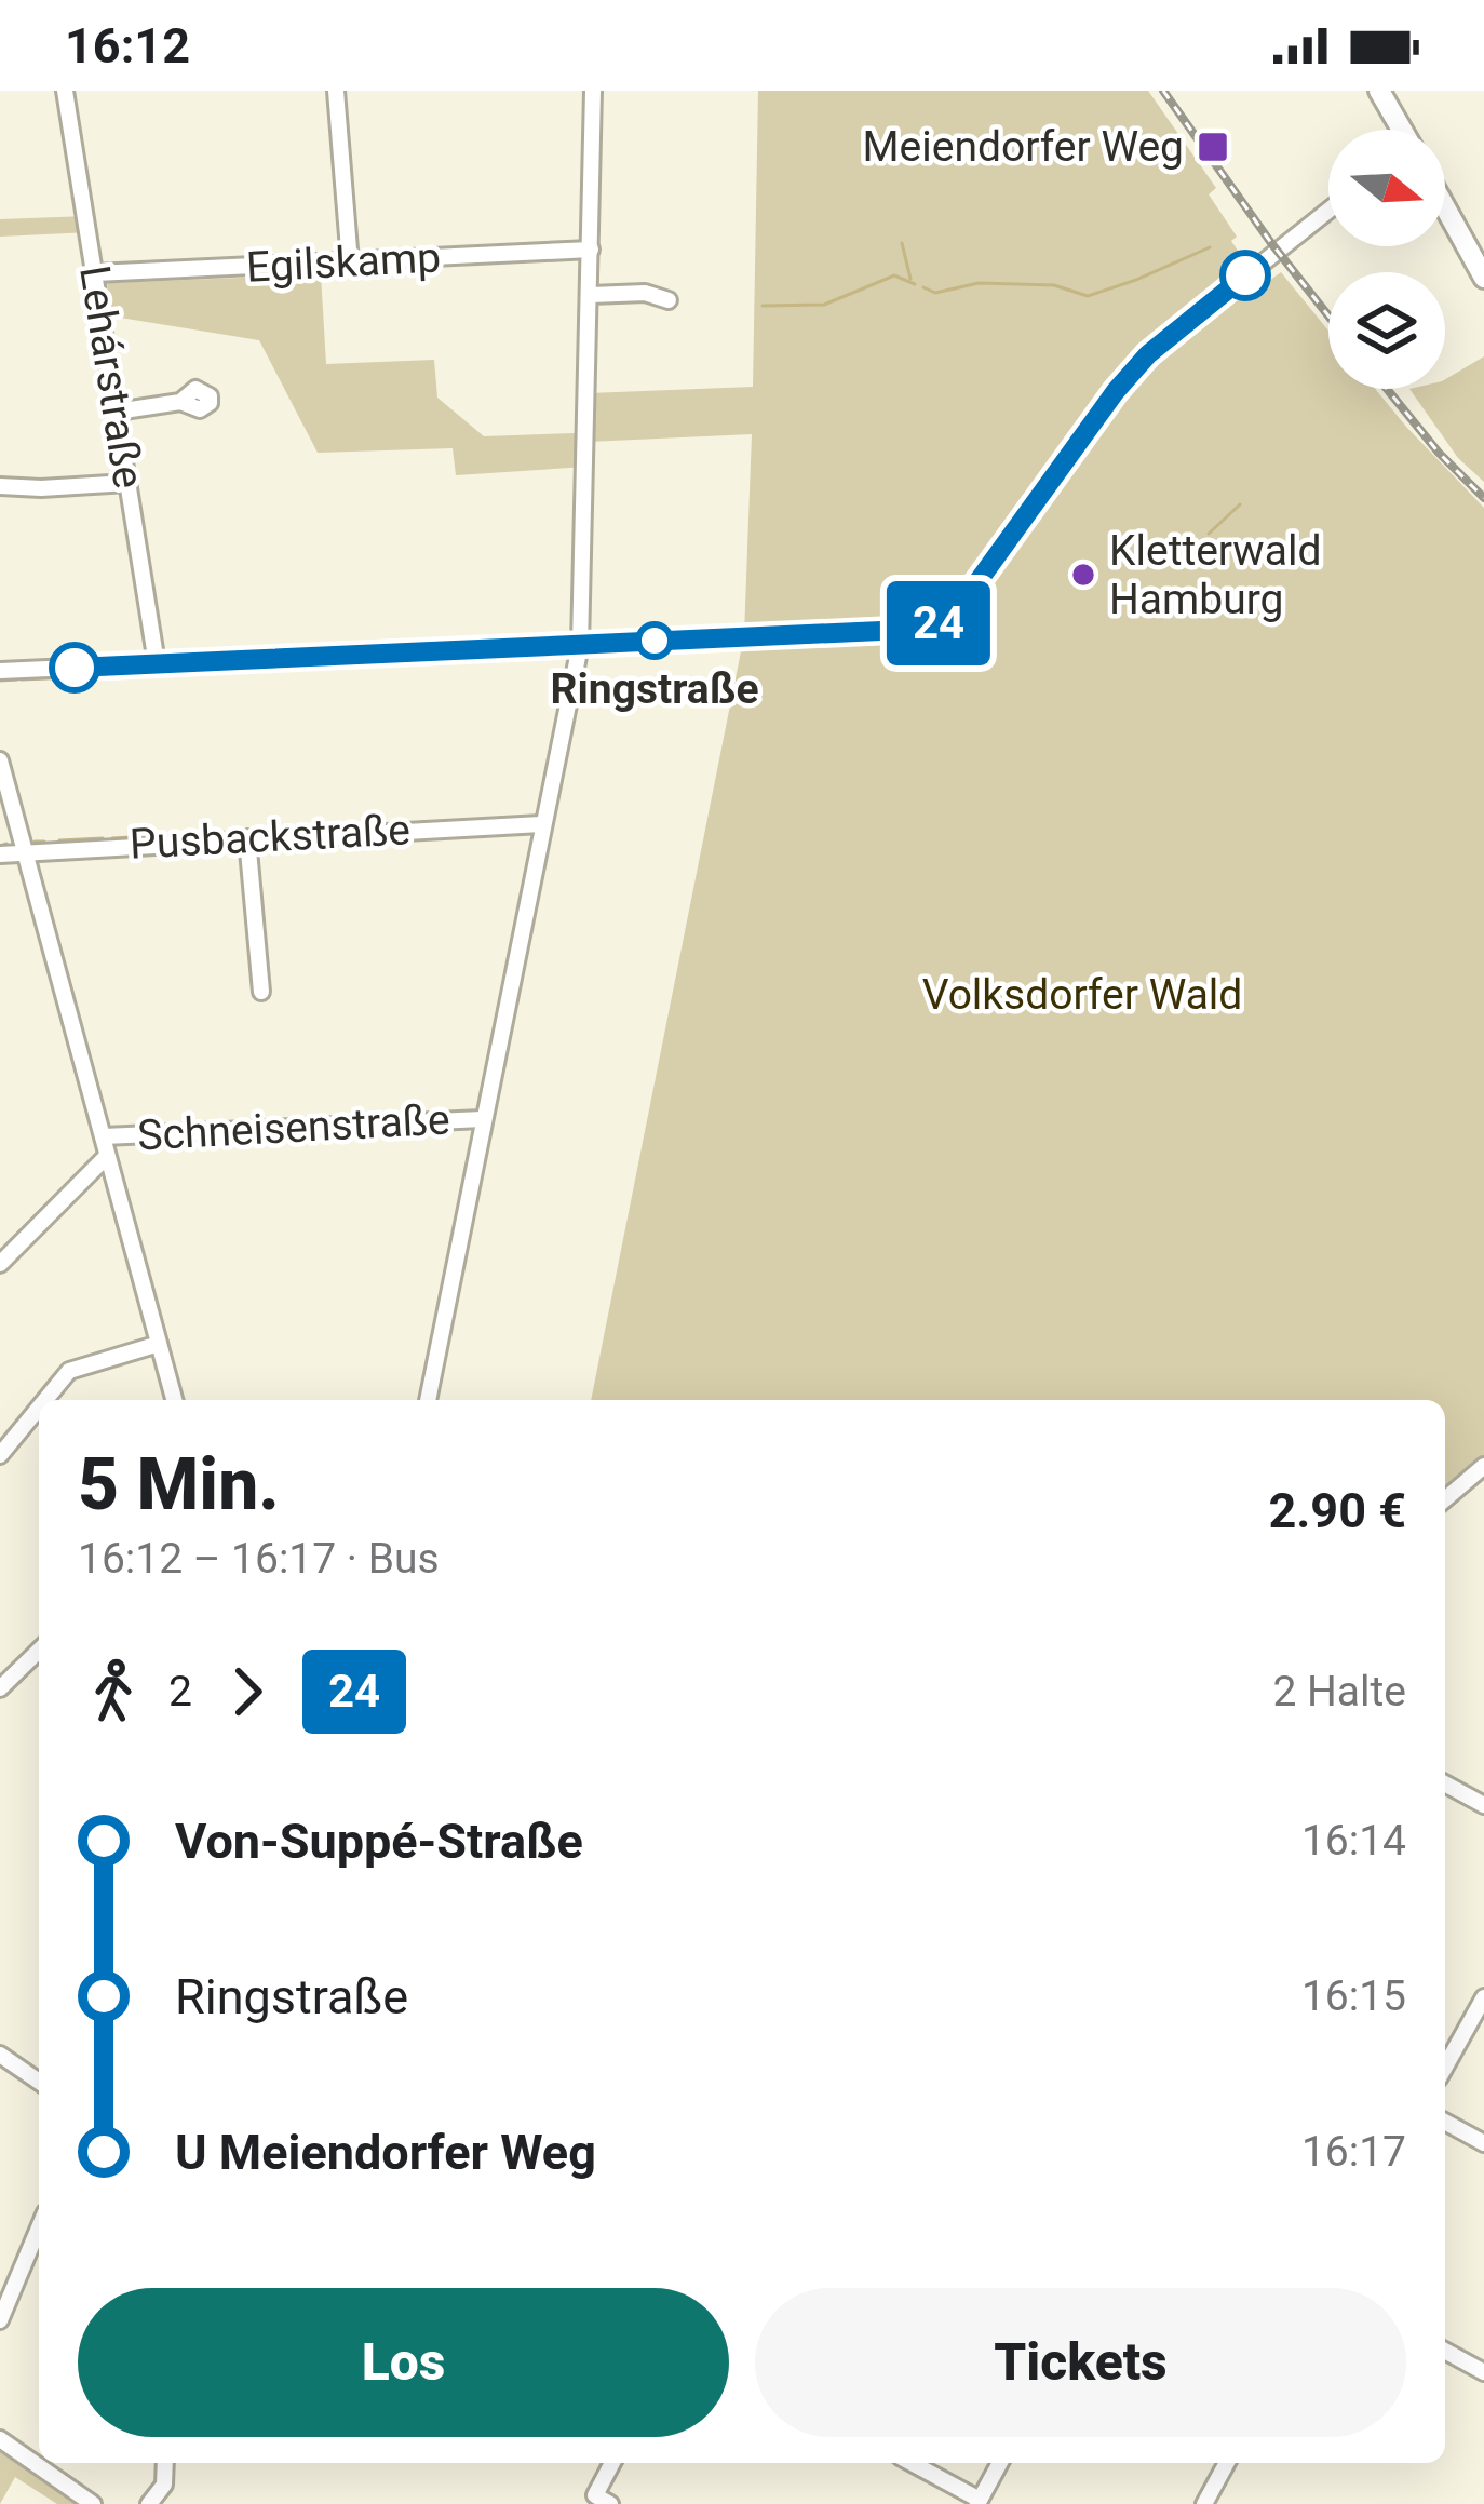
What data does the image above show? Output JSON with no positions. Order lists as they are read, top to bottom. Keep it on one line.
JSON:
{"streets":{"street":["Egilskamp","Lehárstraße","Pusbackstraße","Schneisenstraße"]},"crossings":[["Egilskamp","Lehárstraße"]],"parks":["Volksdorfer Wald"],"places":{"transit":["Meiendorfer Weg"],"other":["Kletterwald Hamburg","Ringstraße"]},"lines":["bus line 24"],"north":"right","page":{"status":"16:12","on_map":"24","heading":["5 Min.","16:12 – 16:17 · Bus","2.90 €"],"legs":["2","24","2 Halte"],"list":[{"name":"Von-Suppé-Straße","value":"16:14"},{"name":"Ringstraße","value":"16:15"},{"name":"U Meiendorfer Weg","value":"16:17"}],"buttons":["Los","Tickets"]}}
